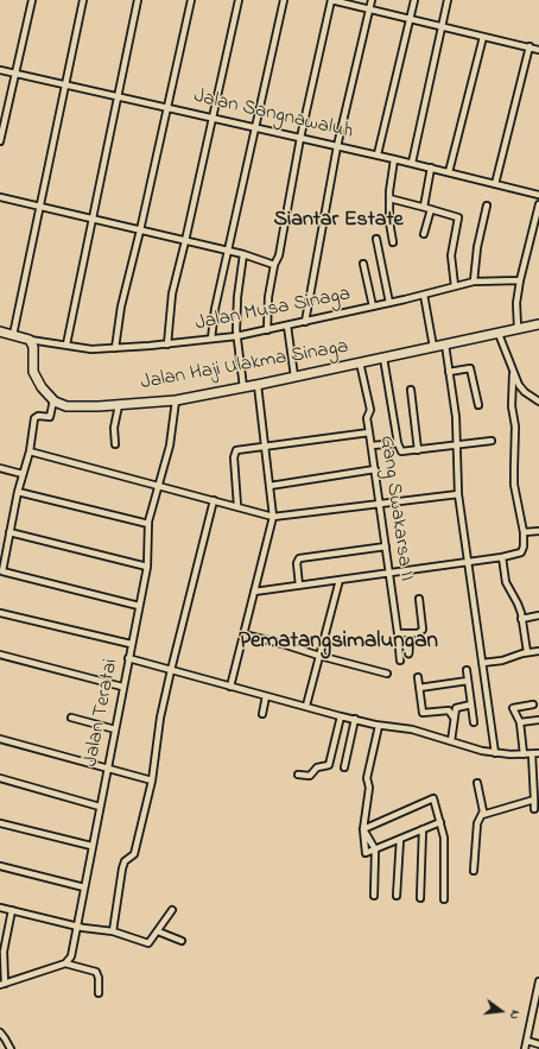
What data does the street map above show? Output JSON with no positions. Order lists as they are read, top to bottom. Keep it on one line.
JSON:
{"streets":{"main road":["Jalan Haji Ulakma Sinaga"],"street":["Jalan Sangnawaluh","Jalan Musa Sinaga","Gang Swakarsa II","Jalan Teratai"]},"crossings":[["Jalan Haji Ulakma Sinaga","Gang Swakarsa II"],["Jalan Haji Ulakma Sinaga","Jalan Teratai"]],"districts":["Siantar Estate","Pematangsimalungan"],"north":"right"}
